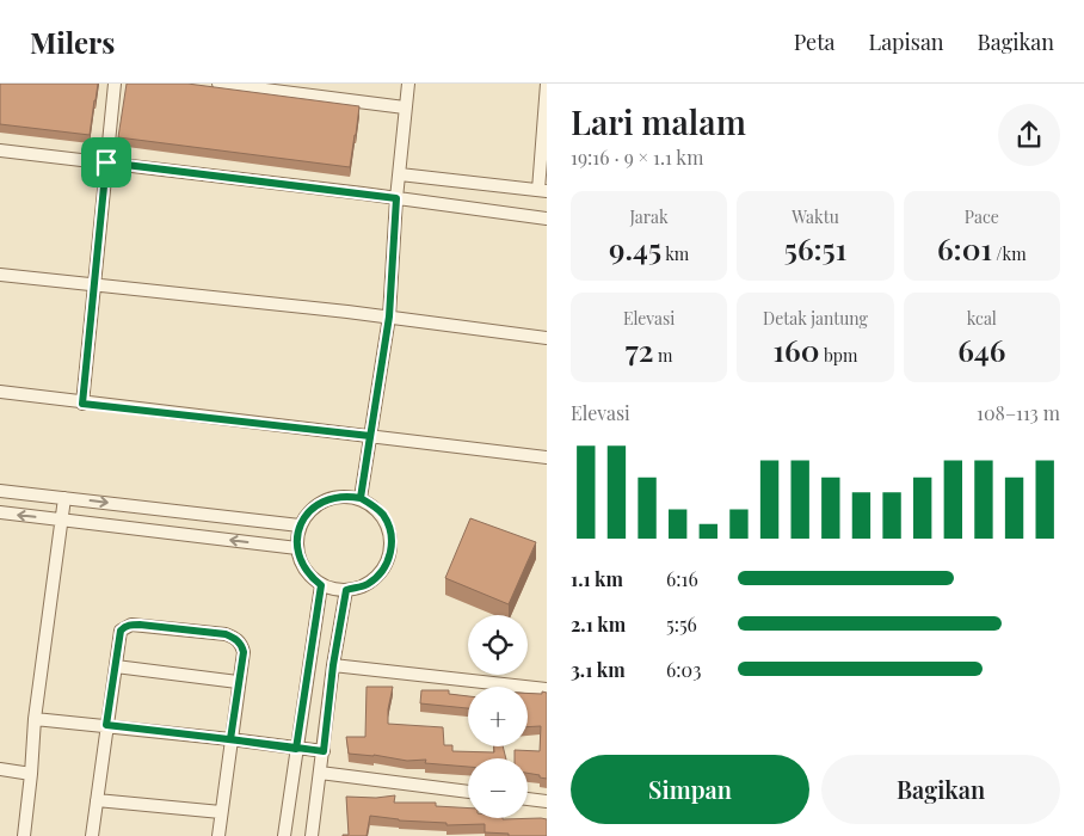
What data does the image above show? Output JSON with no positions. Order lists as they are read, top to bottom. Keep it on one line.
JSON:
{"page":{"header":"Milers","nav":["Peta","Lapisan","Bagikan"],"heading":["Lari malam","19:16 · 9 × 1.1 km"],"stats":[["Jarak","9.45 km"],["Waktu","56:51"],["Pace","6:01 /km"],["Elevasi","72 m"],["Detak jantung","160 bpm"],["kcal","646"]],"chart":["Elevasi","108–113 m"],"list":[{"name":"1.1 km","note":"6:16"},{"name":"2.1 km","note":"5:56"},{"name":"3.1 km","note":"6:03"}],"map_buttons":["+","−"],"buttons":["Simpan","Bagikan"]}}
